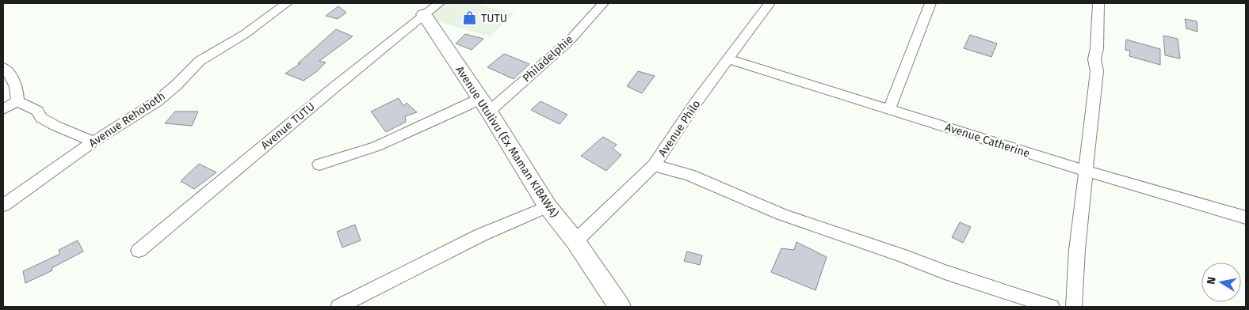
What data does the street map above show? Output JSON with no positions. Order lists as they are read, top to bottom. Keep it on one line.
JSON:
{"streets":{"street":["Philadelphie","Avenue Rehoboth","Avenue TUTU","Avenue Philo","Avenue Catherine","Avenue Utulivu (Ex Maman KIBAWA)"]},"crossings":[["Philadelphie","Avenue Utulivu (Ex Maman KIBAWA)"],["Avenue TUTU","Avenue Utulivu (Ex Maman KIBAWA)"],["Avenue Philo","Avenue Catherine"],["Avenue Philo","Avenue Utulivu (Ex Maman KIBAWA)"]],"places":{"shop":["TUTU"]},"north":"left"}
